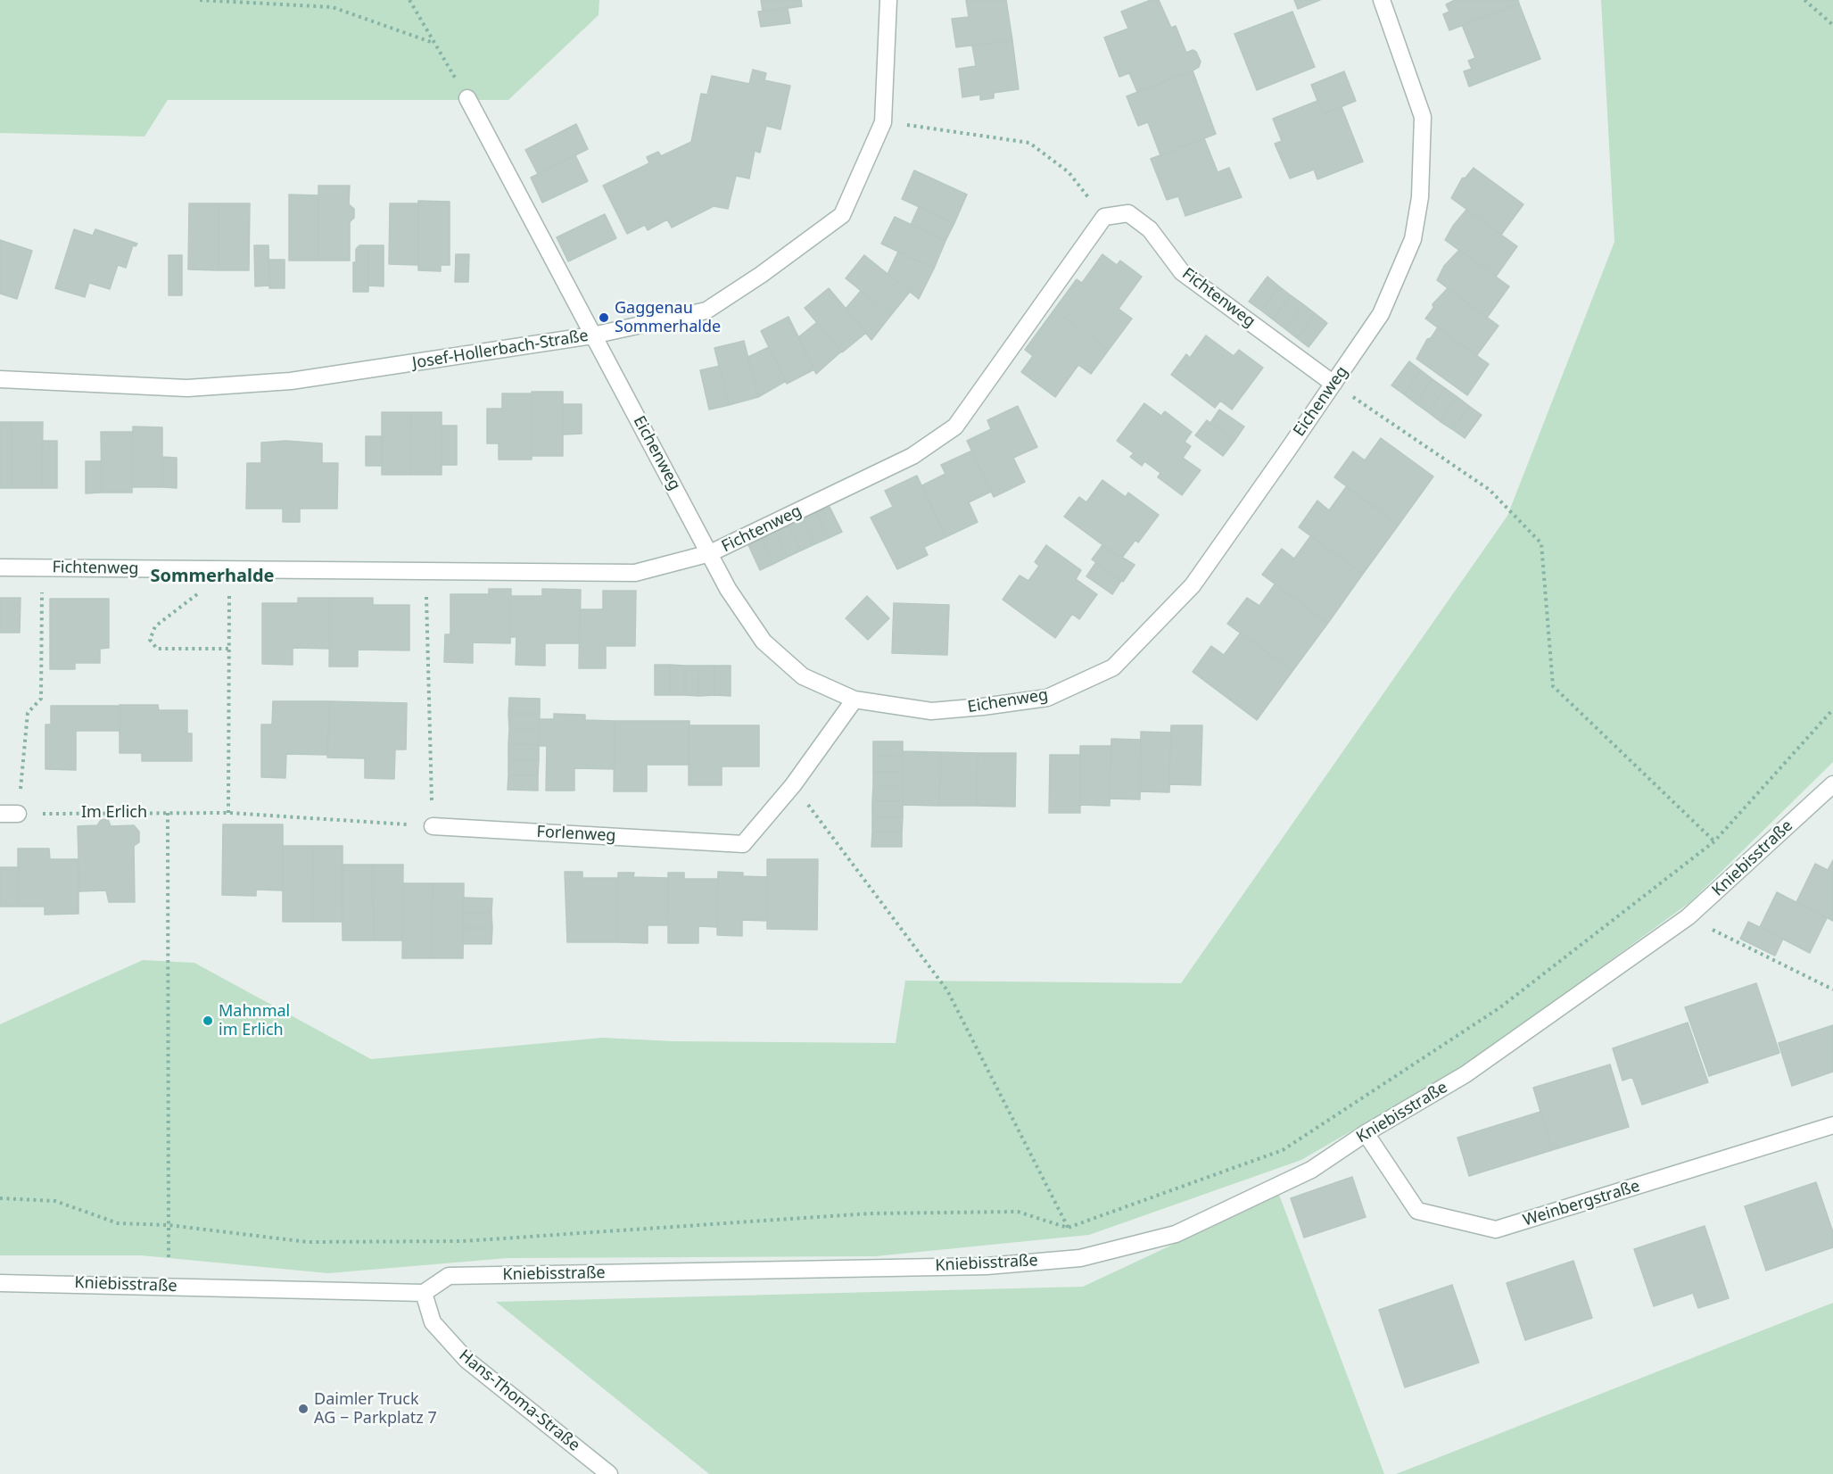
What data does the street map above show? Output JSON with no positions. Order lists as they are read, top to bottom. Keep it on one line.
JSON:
{"streets":{"street":["Fichtenweg","Josef-Hollerbach-Straße","Eichenweg","Forlenweg","Kniebisstraße","Weinbergstraße","Hans-Thoma-Straße"],"path":["Im Erlich"]},"crossings":[["Fichtenweg","Eichenweg"],["Josef-Hollerbach-Straße","Eichenweg"],["Eichenweg","Forlenweg"],["Kniebisstraße","Weinbergstraße"],["Kniebisstraße","Hans-Thoma-Straße"]],"districts":["Sommerhalde"],"places":["Gaggenau Sommerhalde","Mahnmal im Erlich","Daimler Truck AG − Parkplatz 7"]}
